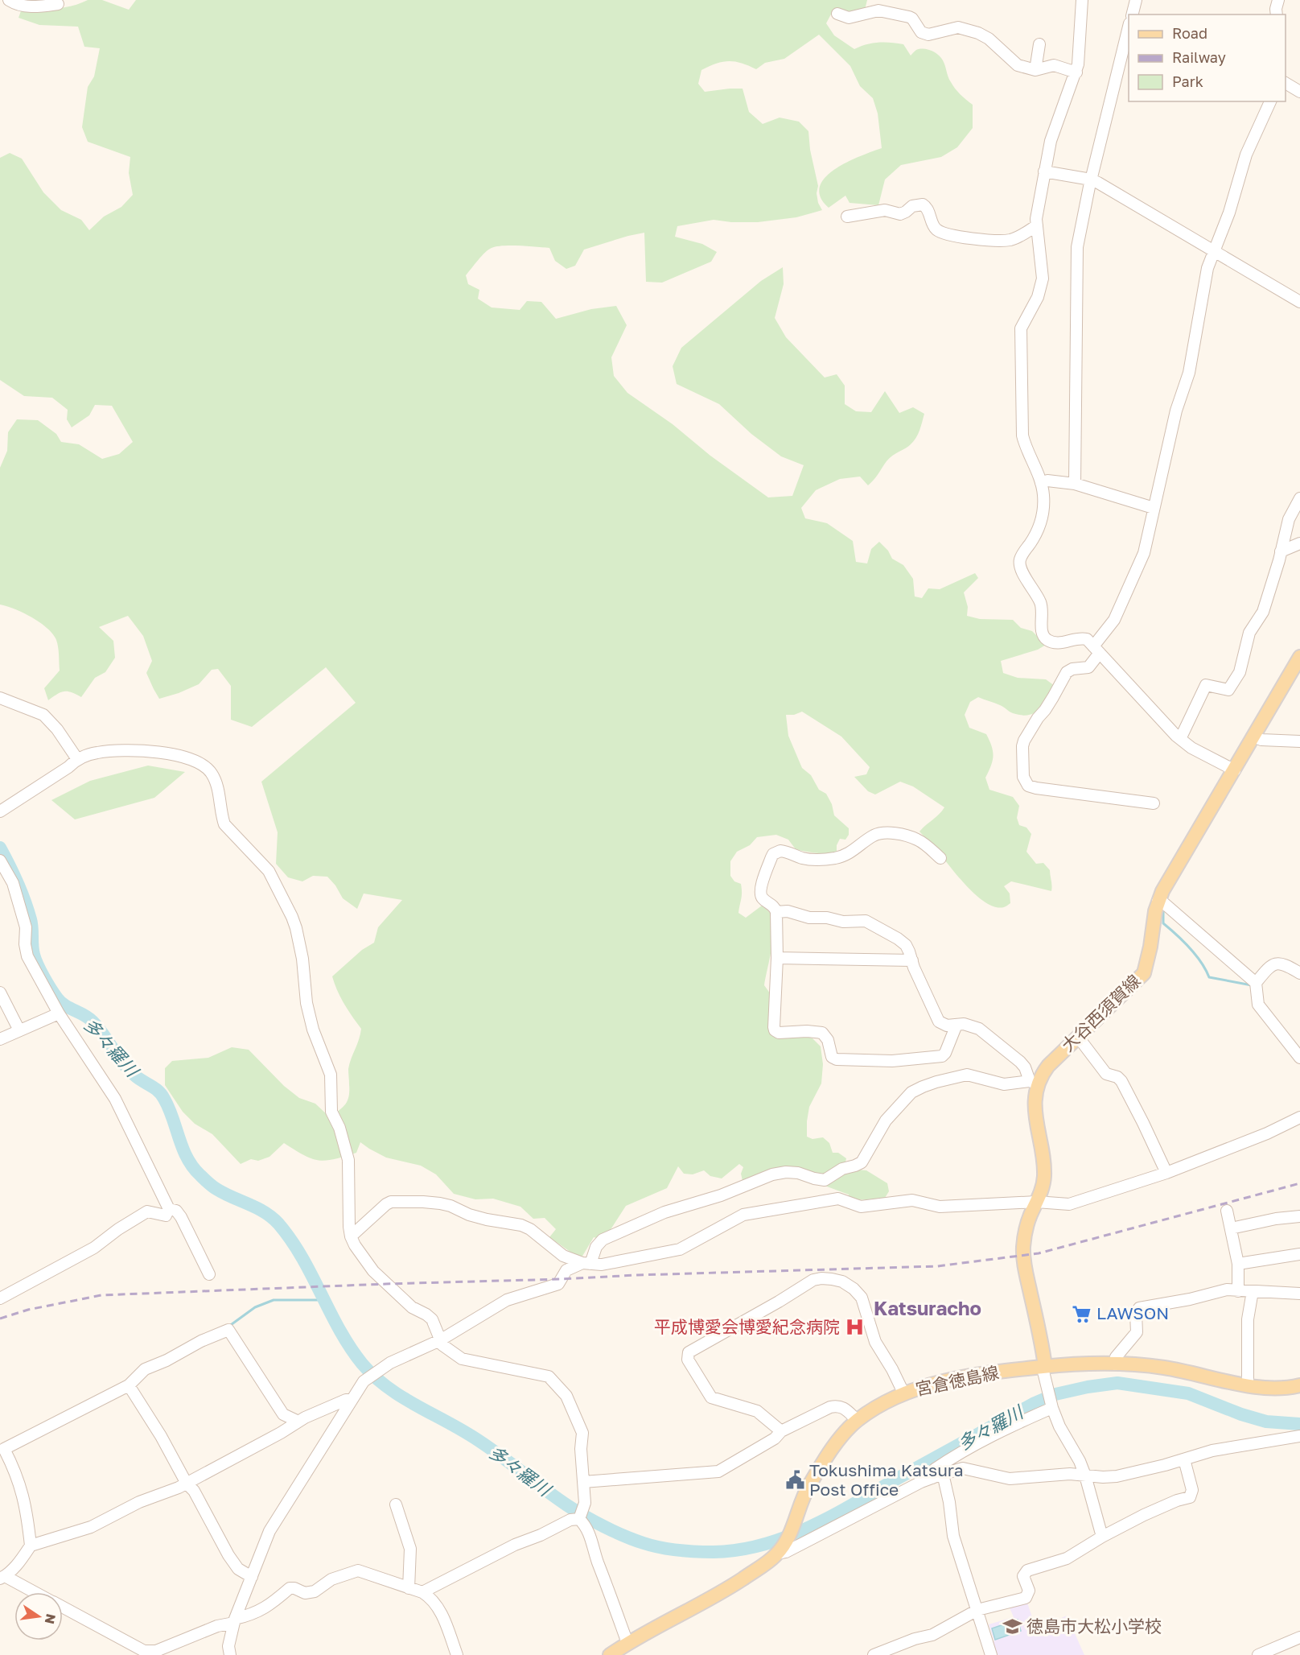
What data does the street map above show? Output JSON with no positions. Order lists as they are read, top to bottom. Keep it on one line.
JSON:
{"streets":{"main road":["大谷西須賀線","宮倉徳島線"]},"crossings":[["大谷西須賀線","宮倉徳島線"]],"districts":["Katsuracho"],"water":["多々羅川"],"places":{"supermarket":["LAWSON"],"hospital":["平成博愛会博愛紀念病院"],"public building":["Tokushima Katsura Post Office"],"school or university":["徳島市大松小学校"]},"legend":["Road","Railway","Park"],"north":"right"}
